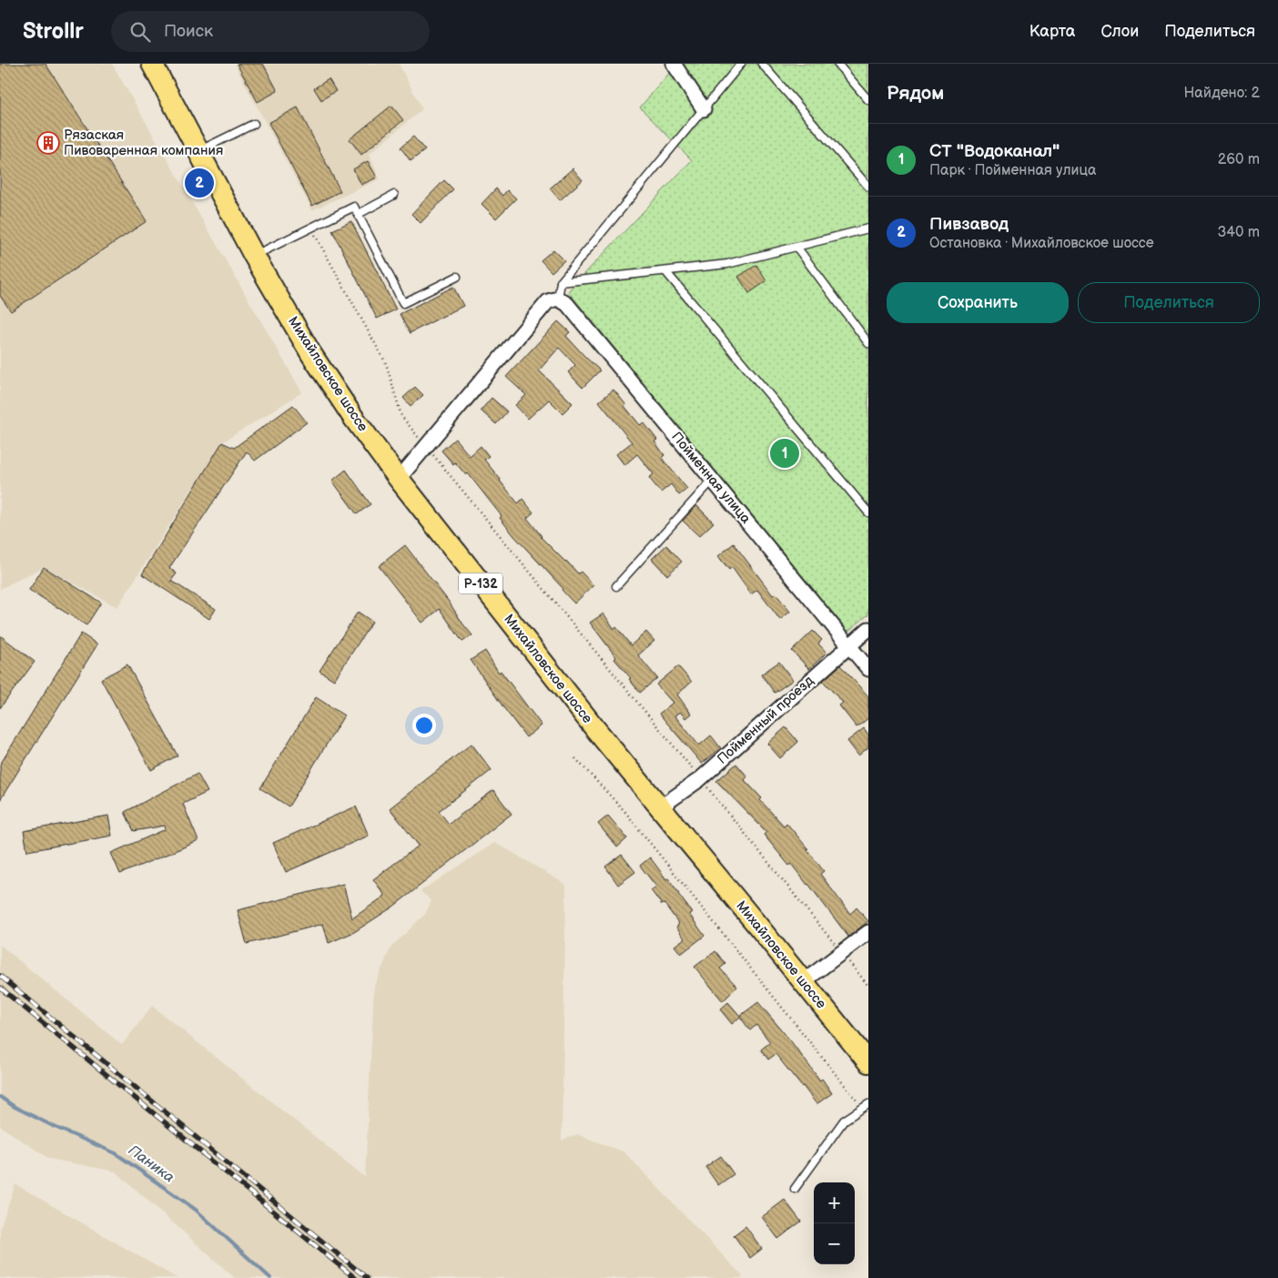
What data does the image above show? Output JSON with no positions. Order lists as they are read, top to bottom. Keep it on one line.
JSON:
{"streets":{"main road":["Михайловское шоссе","Р-132"],"street":["Пойменная улица","Пойменный проезд"]},"crossings":[["Михайловское шоссе","Пойменный проезд"],["Пойменная улица","Пойменный проезд"]],"water":["Паника"],"places":{"building":["Рязаская Пивоваренная компания"]},"page":{"header":"Strollr","search":"Поиск","nav":["Карта","Слои","Поделиться"],"heading":["Рядом","Найдено: 2"],"list":[{"mark":"1","name":"СТ \"Водоканал\"","note":"Парк · Пойменная улица","value":"260 m"},{"mark":"2","name":"Пивзавод","note":"Остановка · Михайловское шоссе","value":"340 m"}],"pins":["2","1"],"buttons":["Сохранить","Поделиться"],"map_buttons":["+","−"]}}
